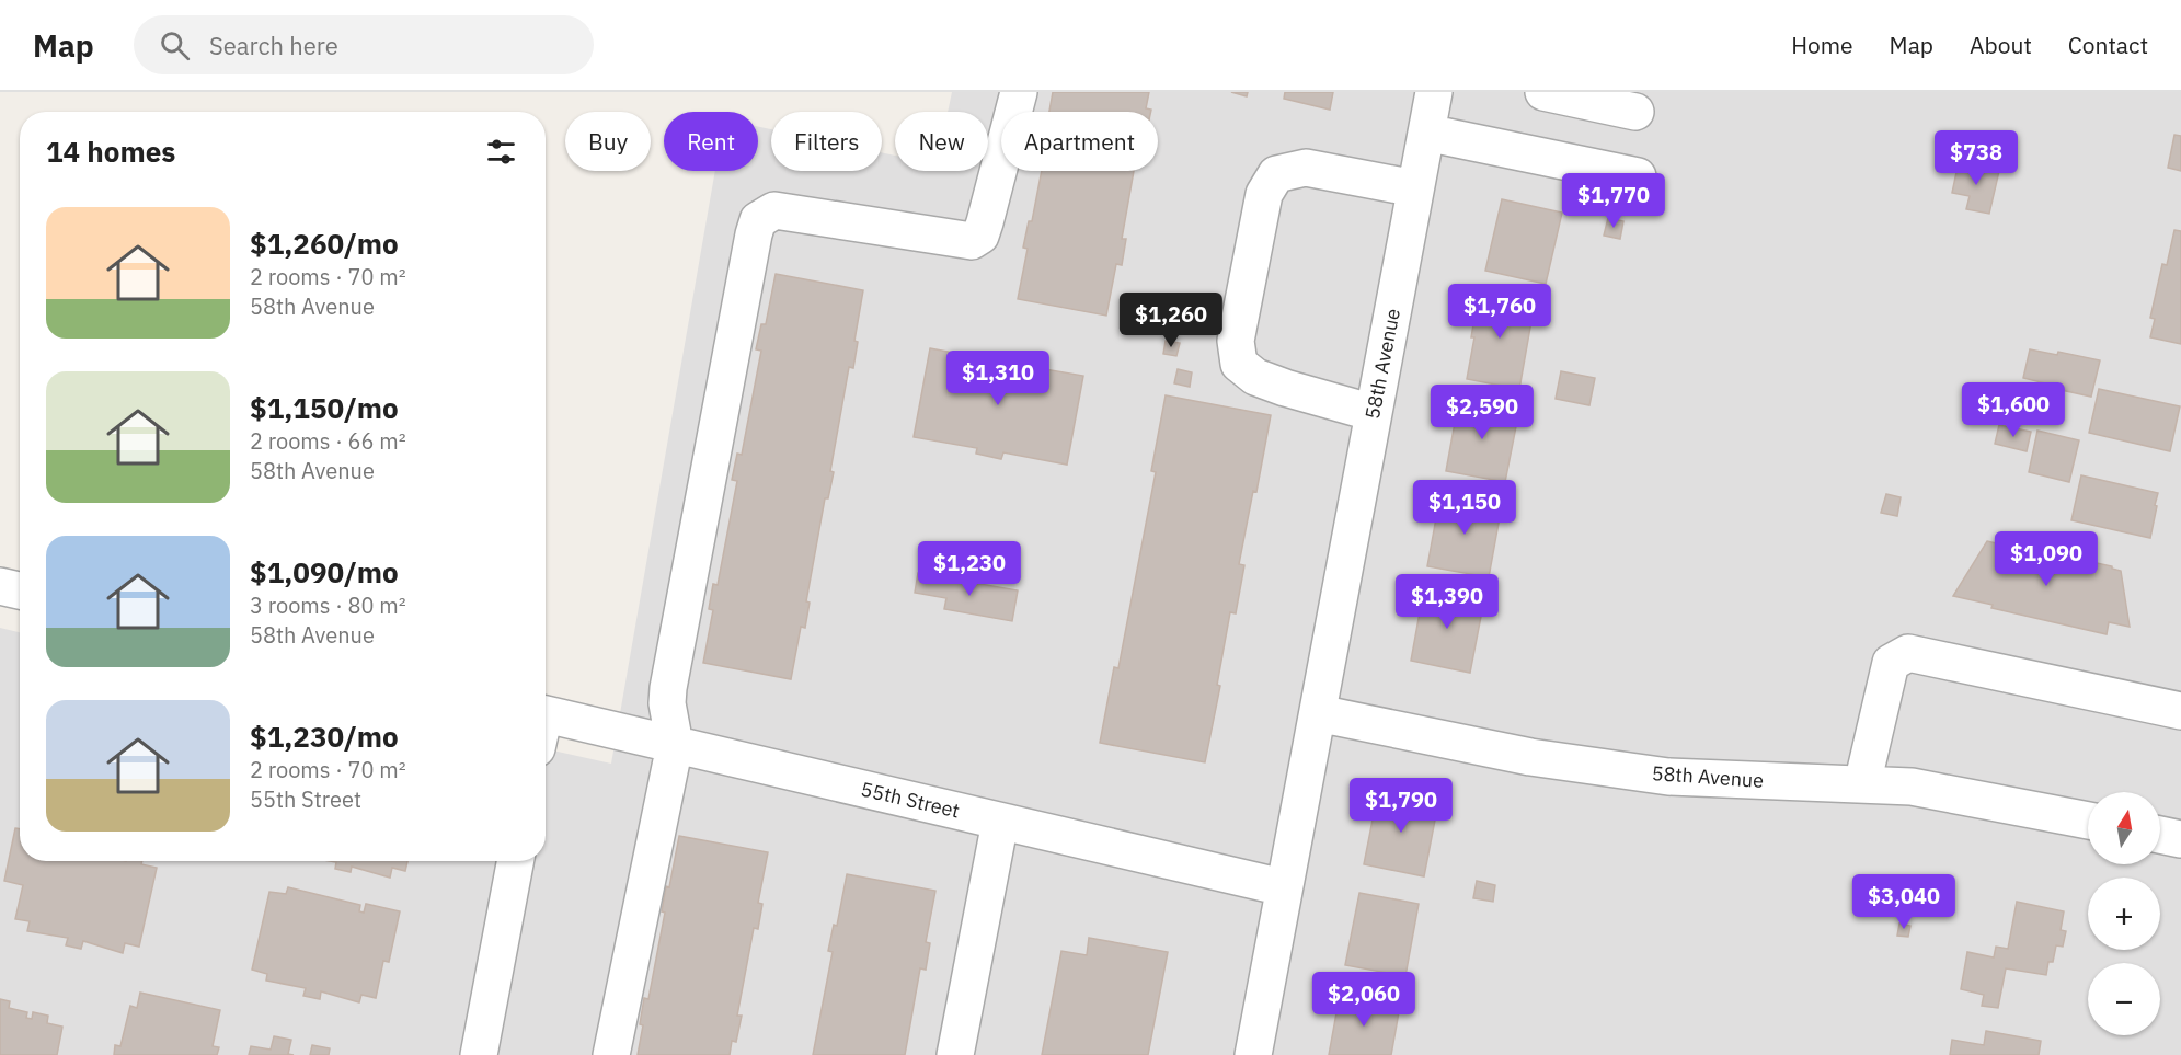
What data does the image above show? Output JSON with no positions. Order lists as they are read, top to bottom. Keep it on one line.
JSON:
{"streets":{"street":["58th Avenue","55th Street"]},"crossings":[["58th Avenue","55th Street"]],"north":"top","page":{"header":"Map","search":"Search here","nav":["Home","Map","About","Contact"],"chip":["Buy","Rent","Filters","New","Apartment"],"heading":"14 homes","price":["$738","$1,770","$1,760","$1,260","$1,310","$1,600","$2,590","$1,150","$1,090","$1,230","$1,390","$1,790","$3,040","$2,060"],"list":[{"name":"$1,260/mo","note":"2 rooms · 70 m² · 58th Avenue"},{"name":"$1,150/mo","note":"2 rooms · 66 m² · 58th Avenue"},{"name":"$1,090/mo","note":"3 rooms · 80 m² · 58th Avenue"},{"name":"$1,230/mo","note":"2 rooms · 70 m² · 55th Street"}],"map_buttons":["+","−"]}}
